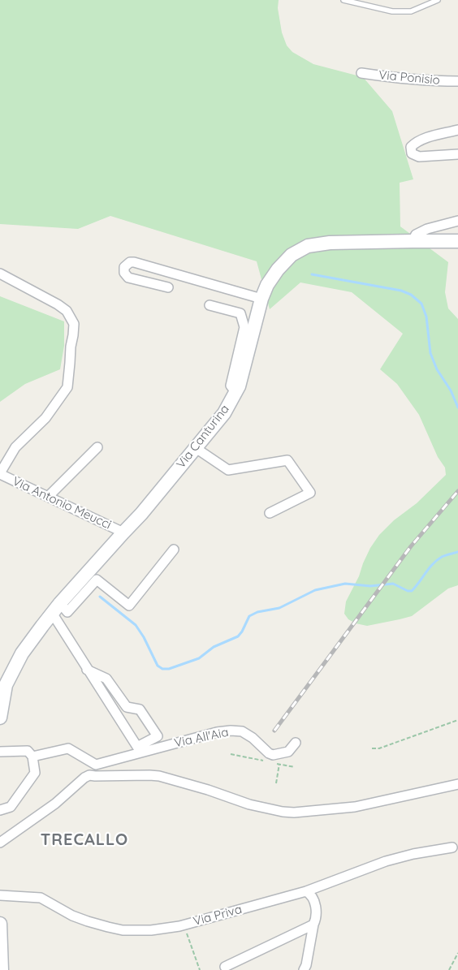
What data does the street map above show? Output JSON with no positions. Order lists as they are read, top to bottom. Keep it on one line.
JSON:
{"streets":{"main road":["Via Canturina"],"street":["Via Ponisio","Via Antonio Meucci","Via All'Aia","Via Priva"]},"crossings":[["Via Canturina","Via Antonio Meucci"]],"districts":["TRECALLO"]}
